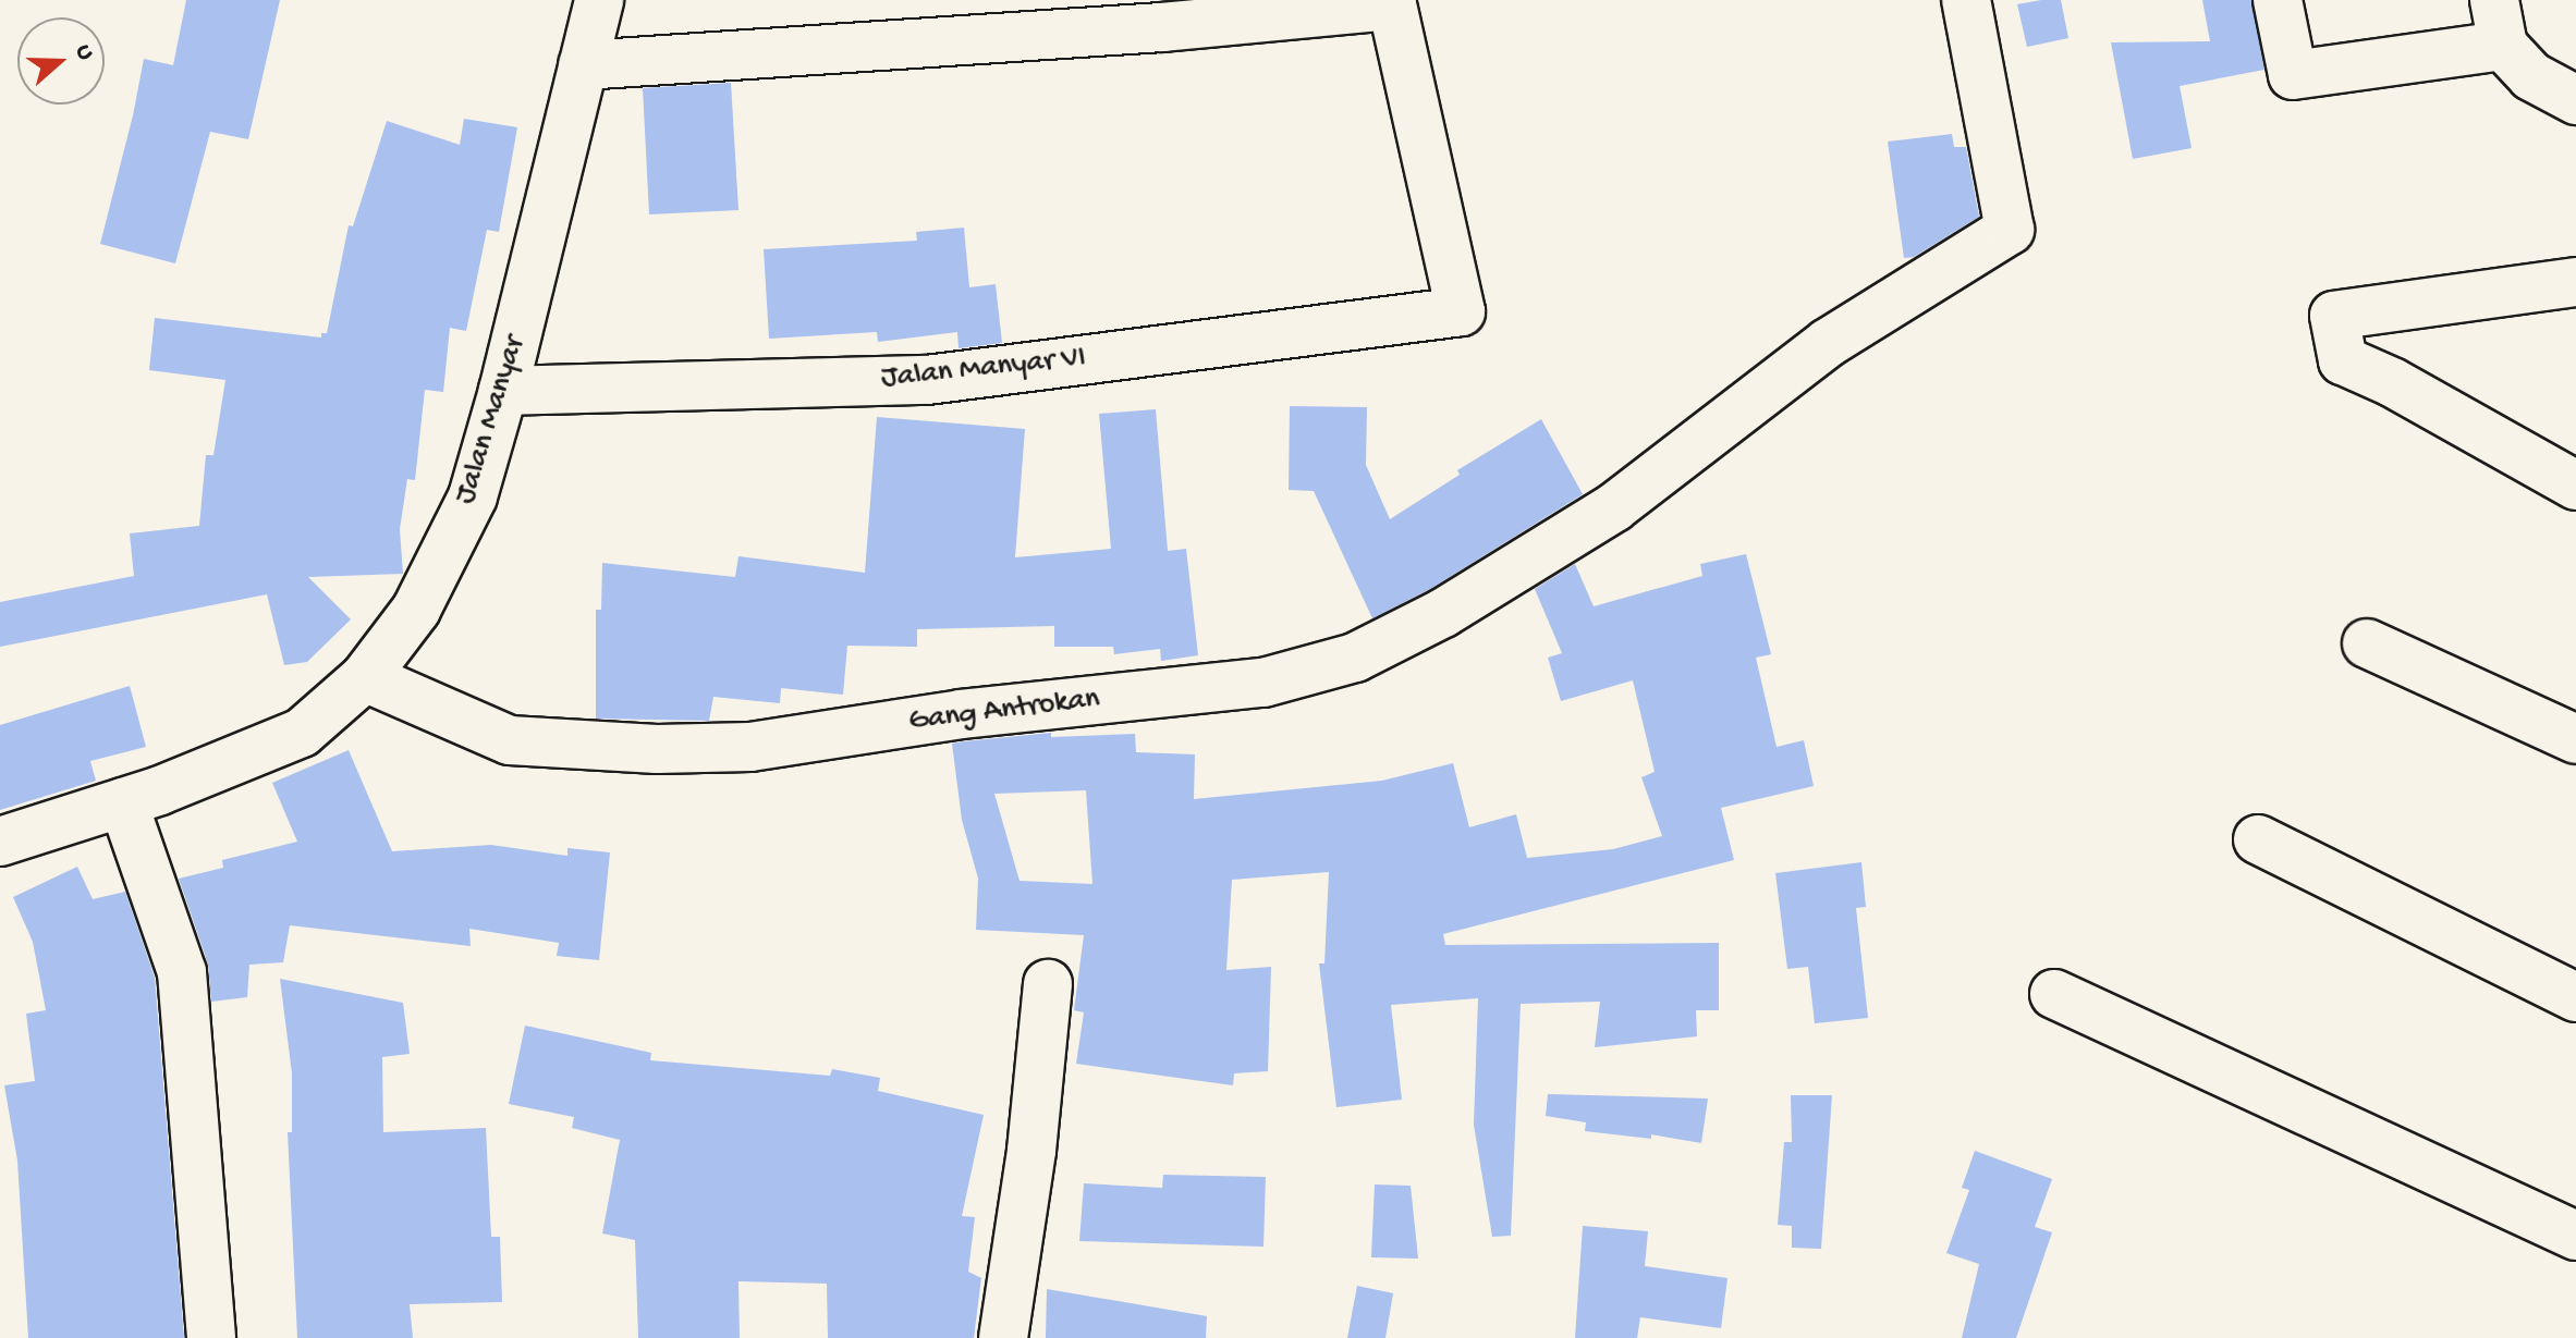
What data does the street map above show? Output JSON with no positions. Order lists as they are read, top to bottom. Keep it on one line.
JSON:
{"streets":{"street":["Jalan Manyar VI","Jalan Manyar","Gang Antrokan"]},"crossings":[["Jalan Manyar VI","Jalan Manyar"],["Jalan Manyar","Gang Antrokan"]],"north":"right"}
